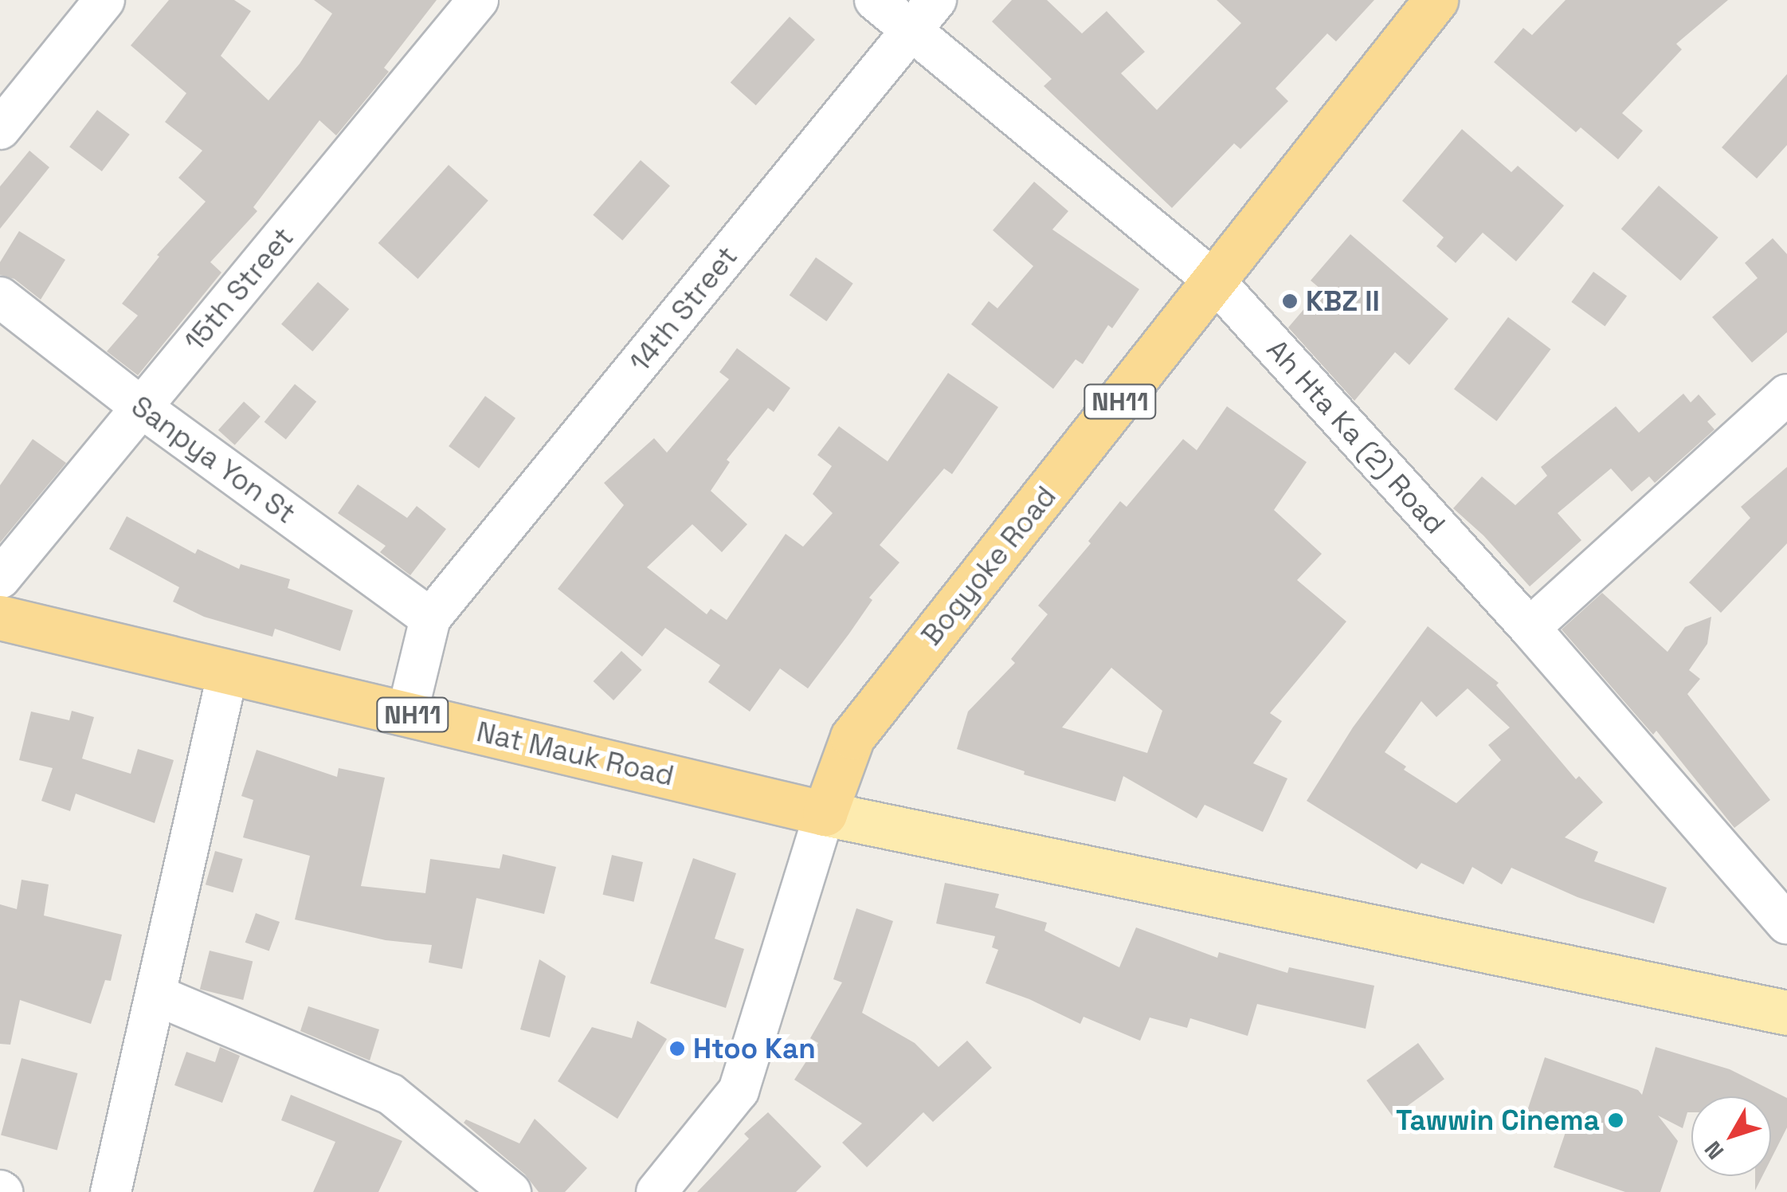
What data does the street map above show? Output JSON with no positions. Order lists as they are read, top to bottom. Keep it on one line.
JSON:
{"streets":{"highway":["NH11","Bogyoke Road","Nat Mauk Road"],"street":["15th Street","14th Street","Ah Hta Ka (2) Road","Sanpya Yon St"]},"crossings":[["15th Street","Sanpya Yon St"],["14th Street","Ah Hta Ka (2) Road"],["14th Street","Sanpya Yon St"],["Ah Hta Ka (2) Road","Bogyoke Road"],["Bogyoke Road","Nat Mauk Road"]],"places":["KBZ II","Htoo Kan","Tawwin Cinema"],"north":"bottom left"}
